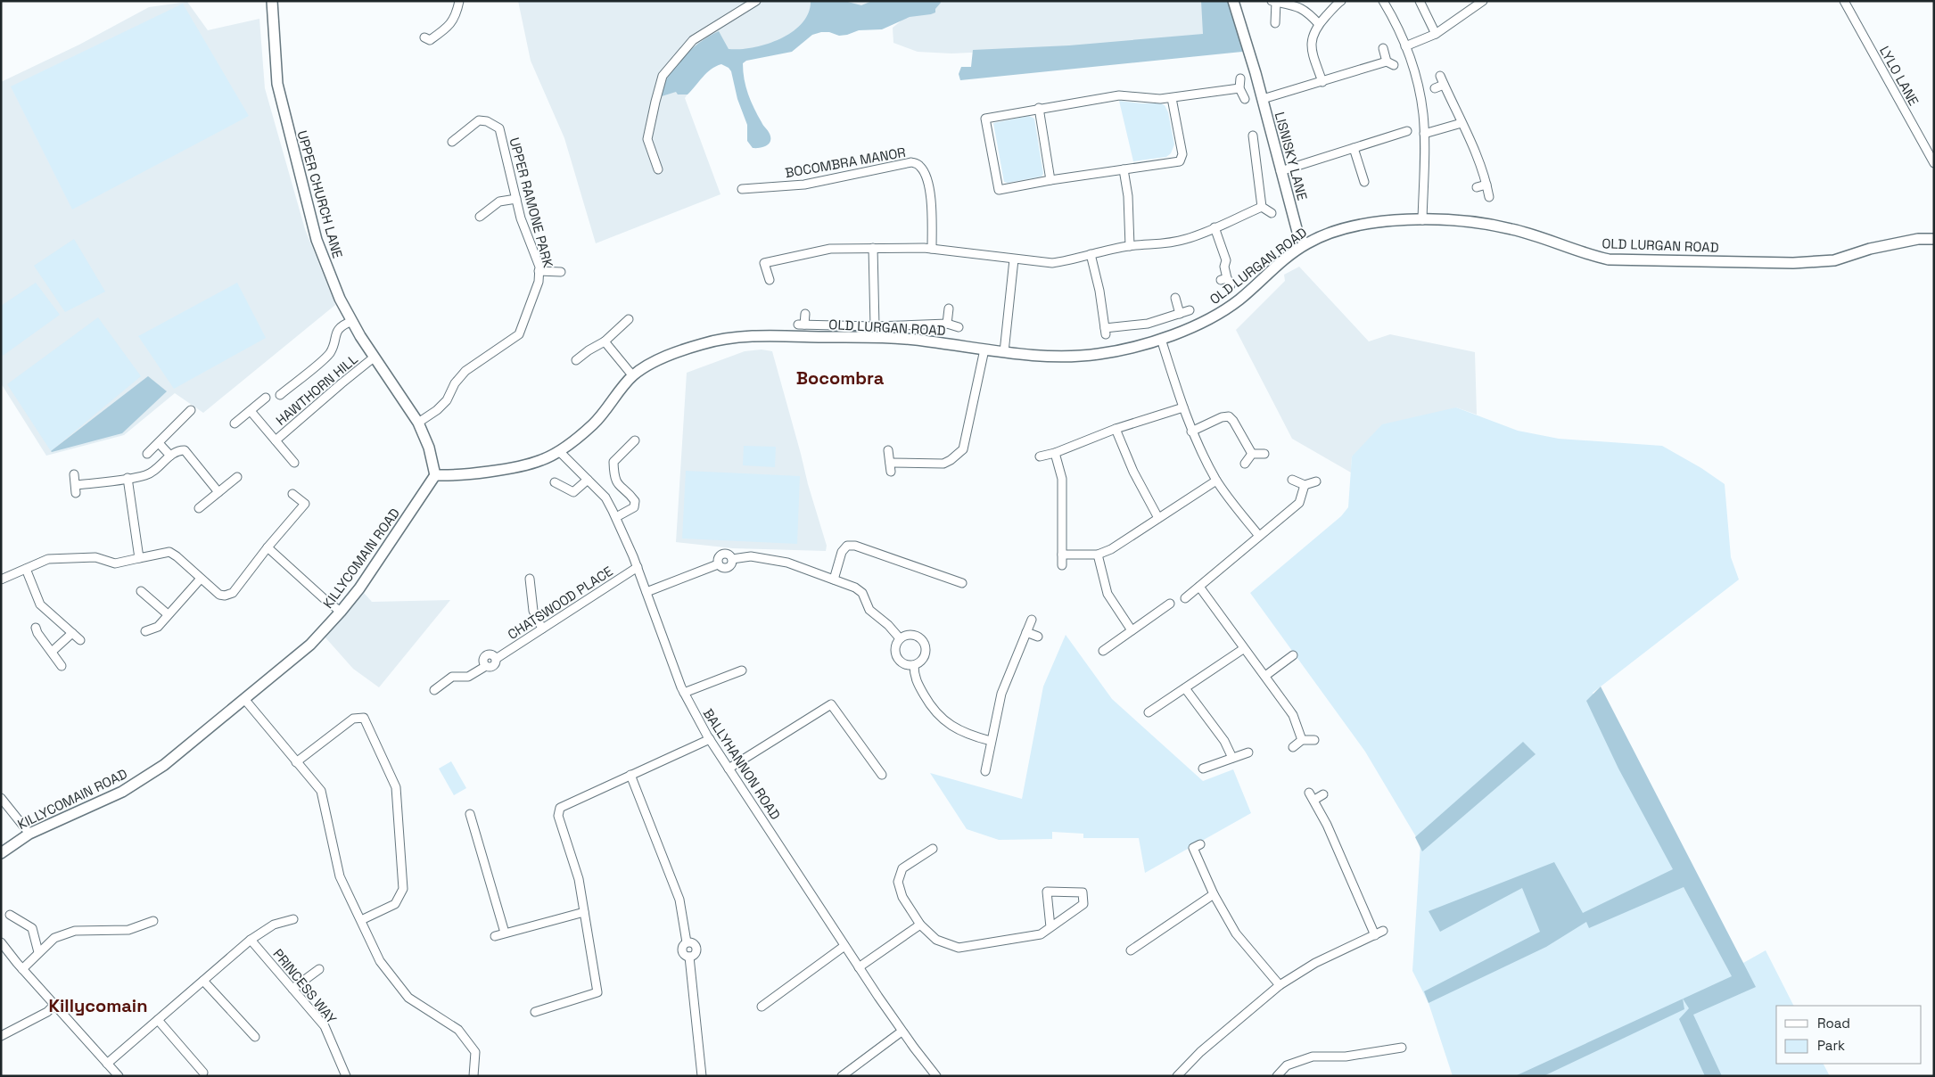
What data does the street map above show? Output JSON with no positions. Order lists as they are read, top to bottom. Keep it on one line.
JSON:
{"streets":{"street":["LYLO LANE","LISNISKY LANE","BOCOMBRA MANOR","UPPER CHURCH LANE","UPPER RAMONE PARK","OLD LURGAN ROAD","HAWTHORN HILL","KILLYCOMAIN ROAD","CHATSWOOD PLACE","BALLYHANNON ROAD","PRINCESS WAY"]},"crossings":[["LISNISKY LANE","OLD LURGAN ROAD"],["UPPER CHURCH LANE","UPPER RAMONE PARK"],["UPPER CHURCH LANE","HAWTHORN HILL"],["UPPER CHURCH LANE","KILLYCOMAIN ROAD"],["CHATSWOOD PLACE","BALLYHANNON ROAD"]],"districts":["Bocombra","Killycomain"],"legend":["Road","Park"]}
